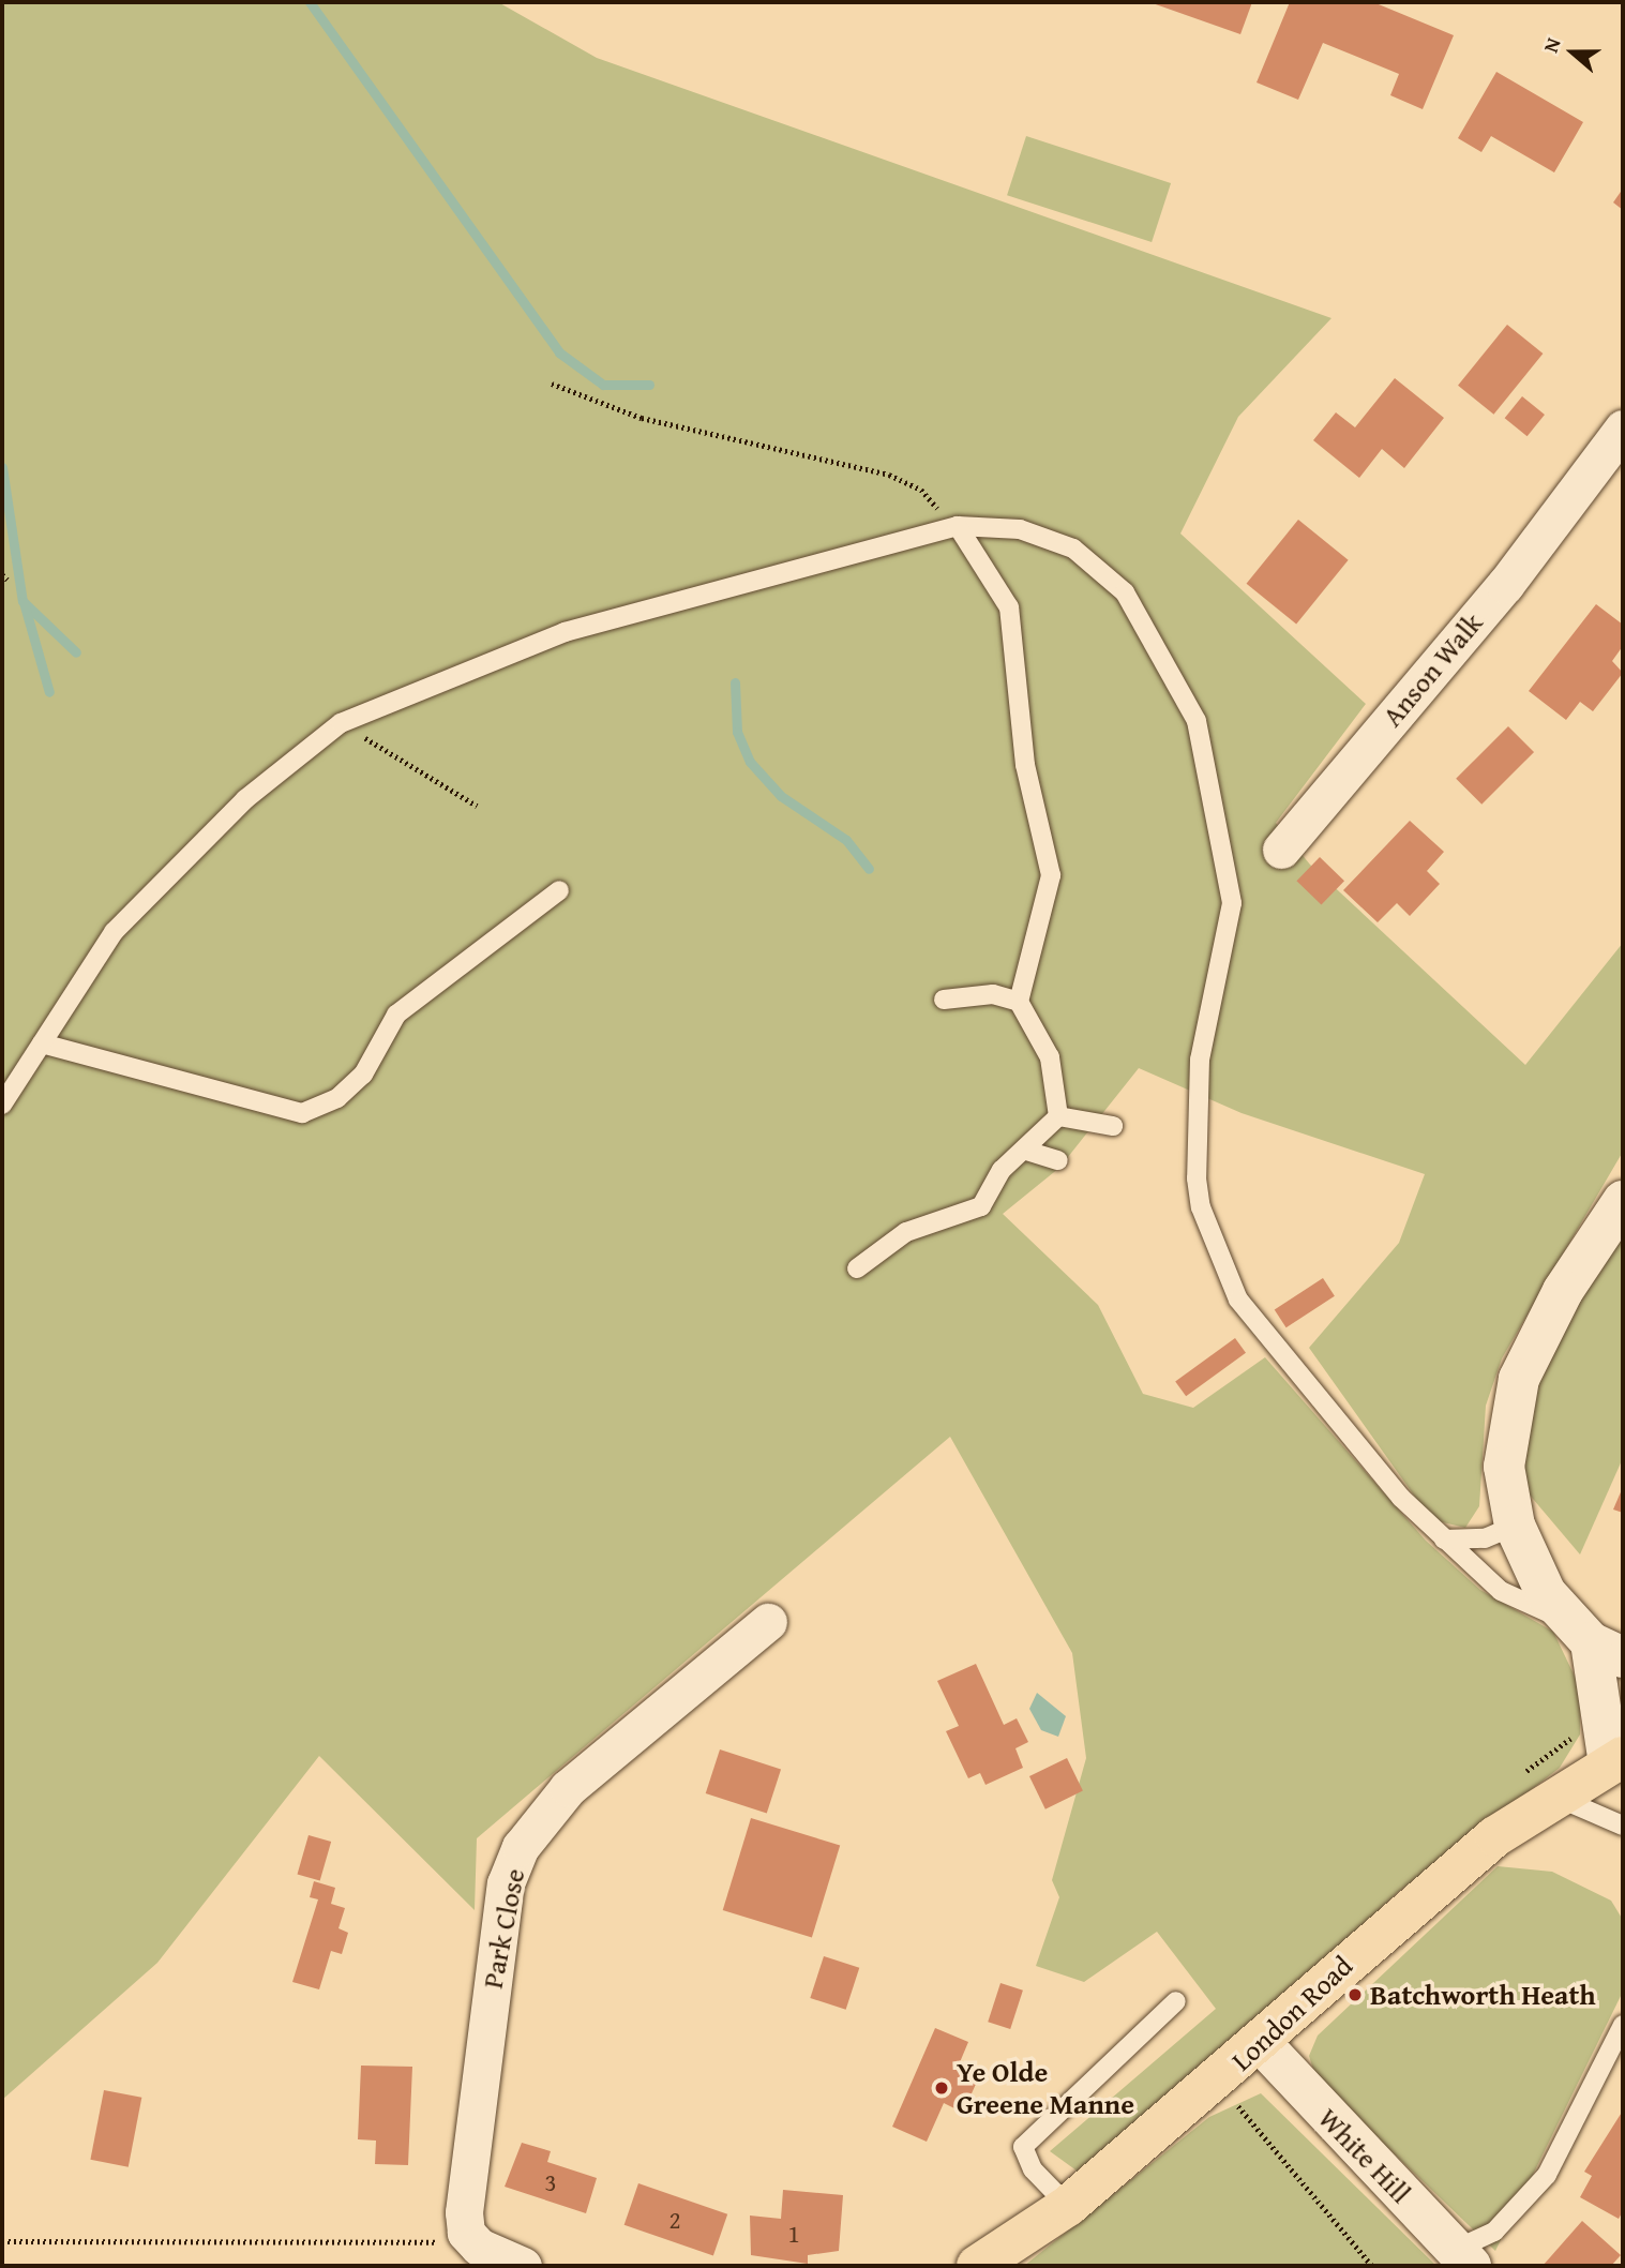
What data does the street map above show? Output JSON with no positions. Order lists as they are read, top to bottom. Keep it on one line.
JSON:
{"streets":{"main road":["London Road"],"street":["Anson Walk","Park Close","White Hill"]},"crossings":[["London Road","White Hill"]],"places":["Batchworth Heath","Ye Olde Greene Manne"],"house_numbers":["3","2","1"],"north":"left"}
